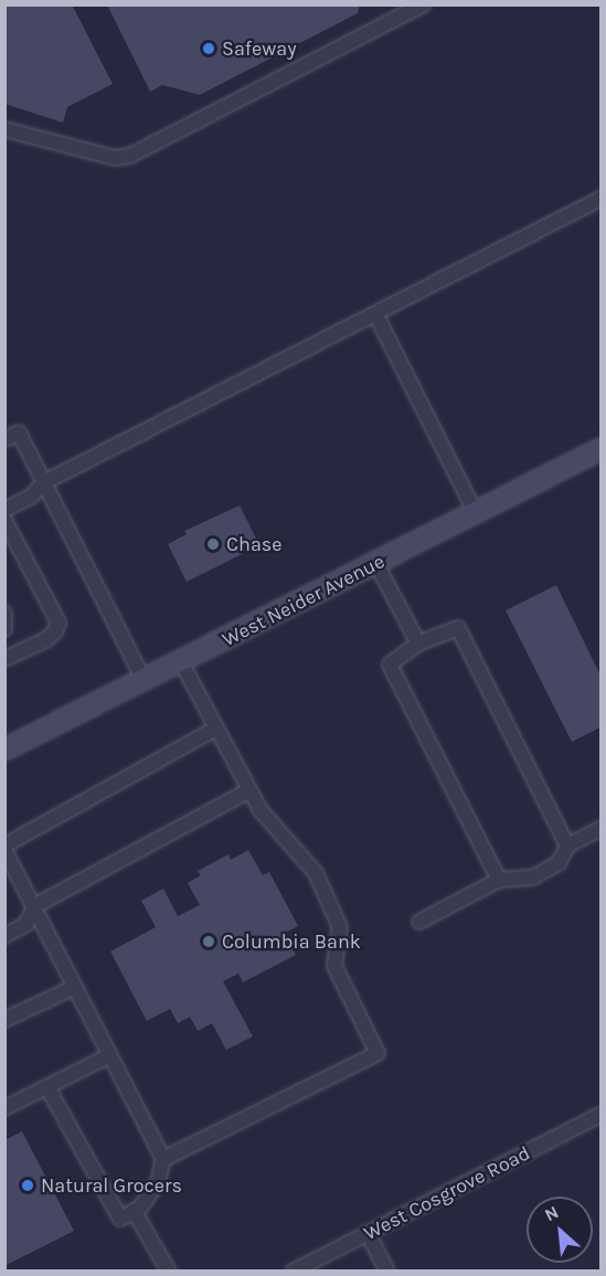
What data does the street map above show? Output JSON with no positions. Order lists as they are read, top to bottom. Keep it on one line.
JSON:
{"streets":{"main road":["West Neider Avenue"],"lane":["West Cosgrove Road"]},"places":["Safeway","Chase","Columbia Bank","Natural Grocers"],"north":"top left"}
